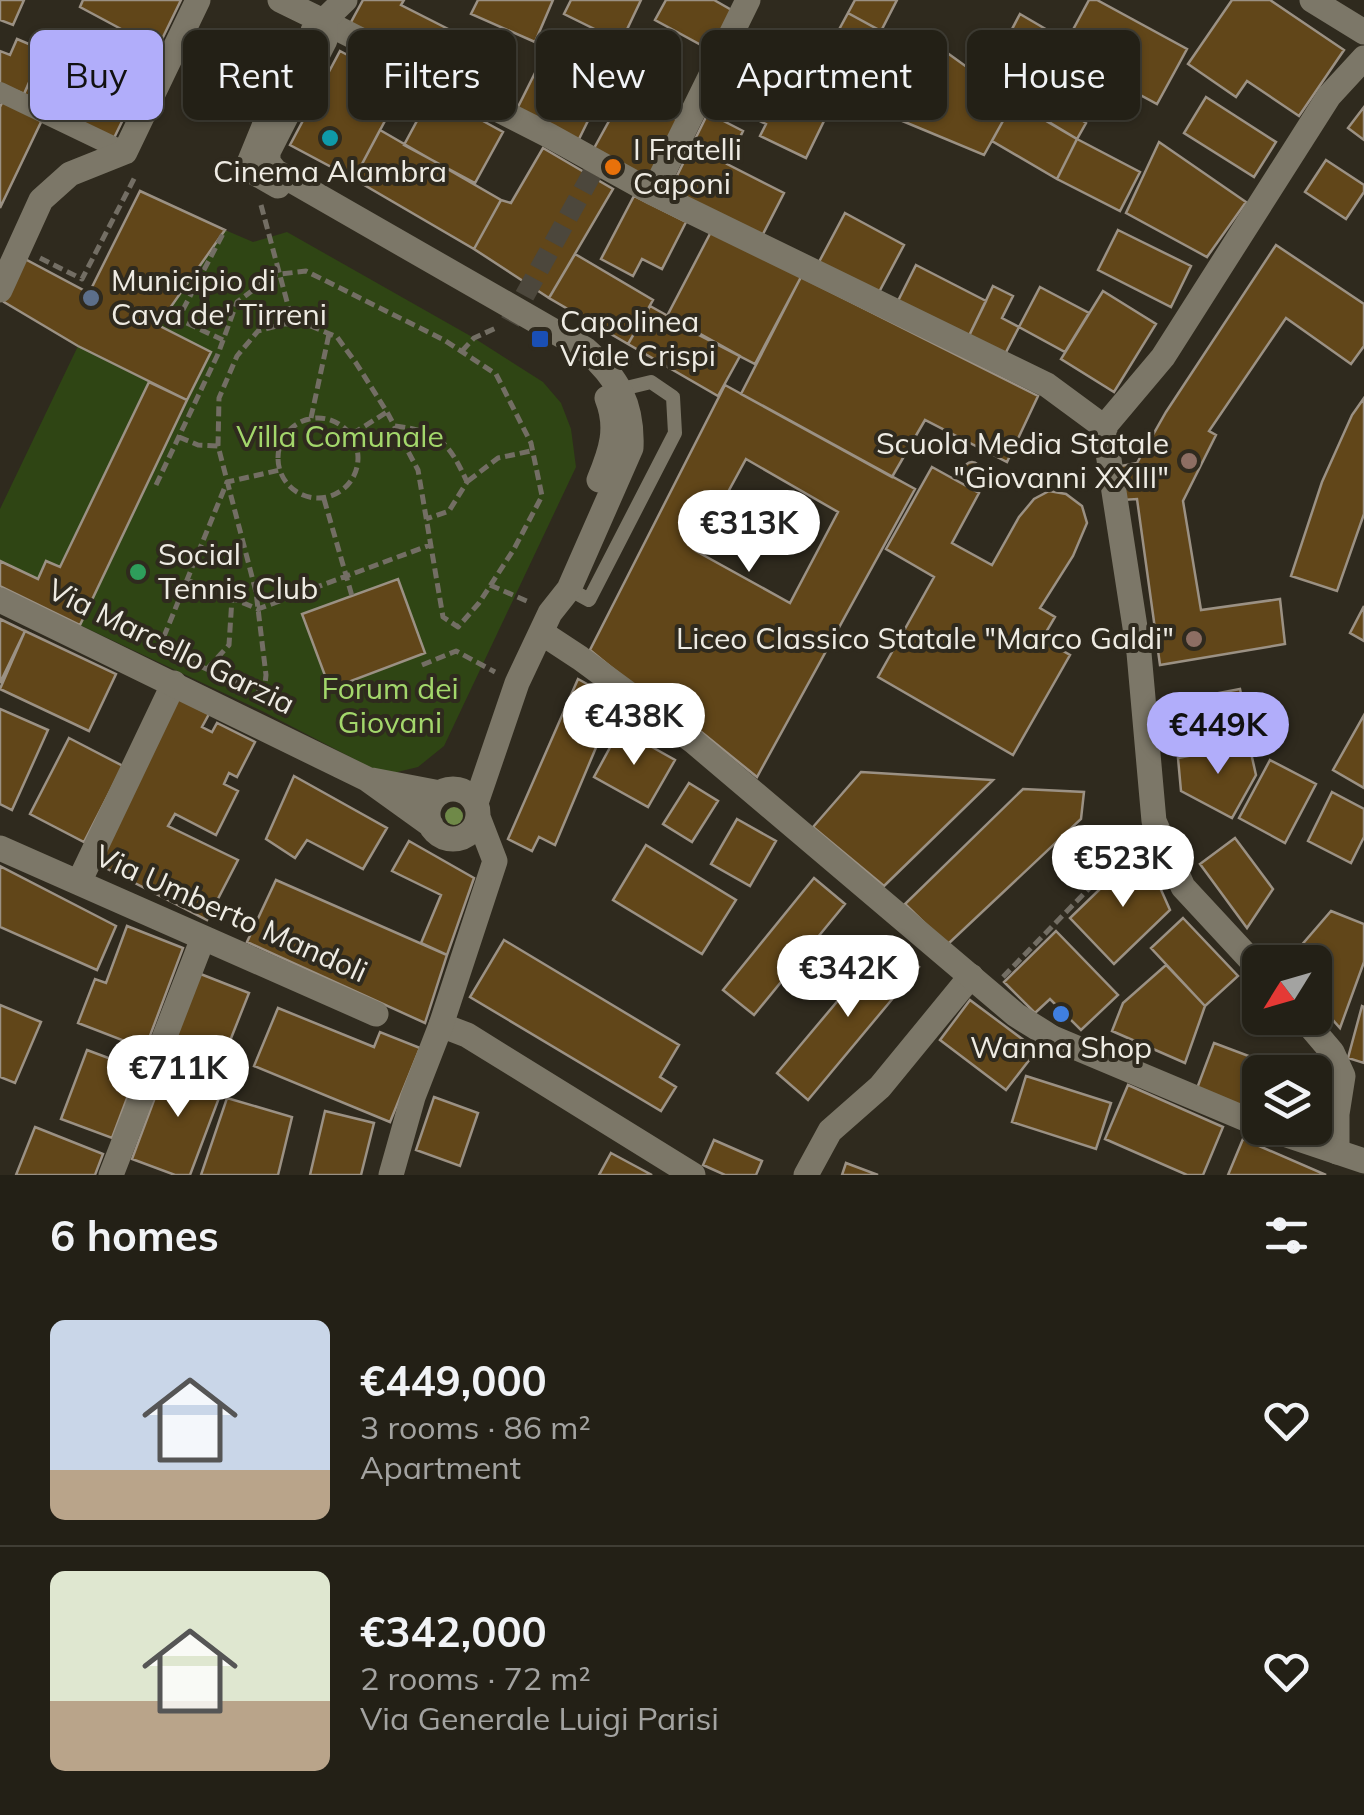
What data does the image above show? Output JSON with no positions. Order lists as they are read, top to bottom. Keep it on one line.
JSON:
{"streets":{"street":["Via Marcello Garzia","Via Umberto Mandoli"]},"parks":["Villa Comunale","Forum dei Giovani"],"places":{"other":["Cinema Alambra","I Fratelli Caponi","Municipio di Cava de' Tirreni","Scuola Media Statale \"Giovanni XXIII\"","Social Tennis Club","Liceo Classico Statale \"Marco Galdi\"","Wanna Shop"],"transit":["Capolinea Viale Crispi"]},"north":"bottom left","page":{"chip":["Buy","Rent","Filters","New","Apartment","House"],"price":["€313K","€438K","€449K","€523K","€342K","€711K"],"heading":"6 homes","list":[{"name":"€449,000","note":"3 rooms · 86 m² · Apartment"},{"name":"€342,000","note":"2 rooms · 72 m² · Via Generale Luigi Parisi"}]}}
